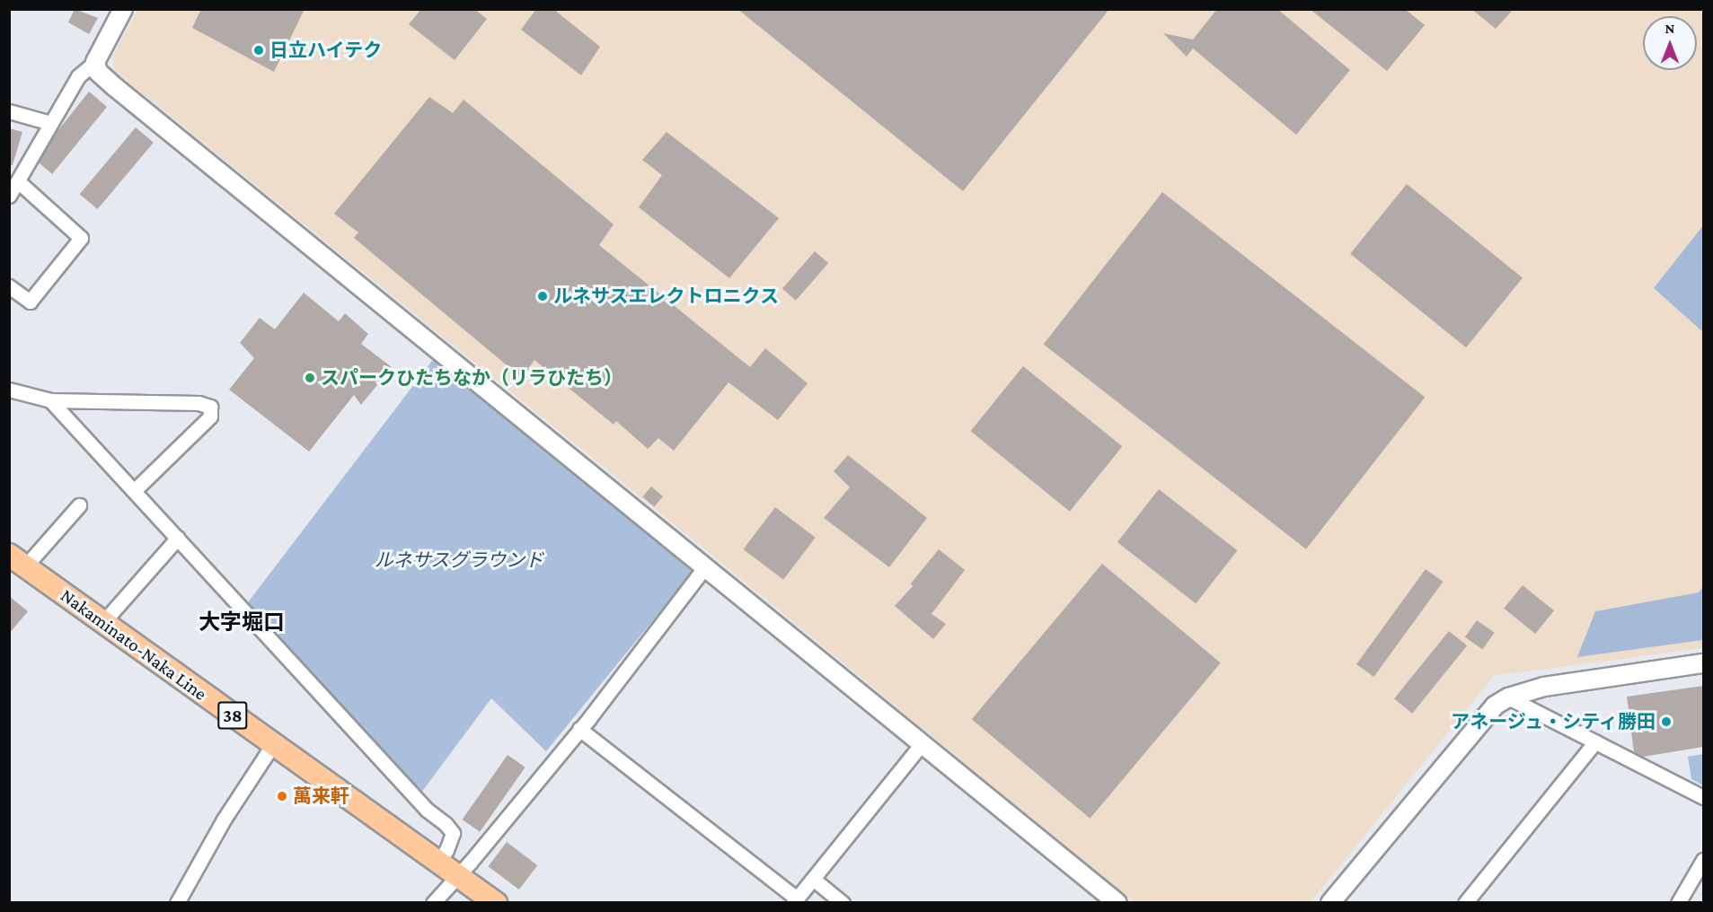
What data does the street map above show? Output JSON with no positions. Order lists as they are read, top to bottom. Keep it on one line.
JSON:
{"streets":{"main road":["Nakaminato-Naka Line","38"]},"districts":["大字堀口"],"parks":["ルネサスグラウンド"],"places":["日立ハイテク","ルネサスエレクトロニクス","スパークひたちなか（リラひたち）","アネージュ・シティ勝田","萬来軒"],"north":"top"}
